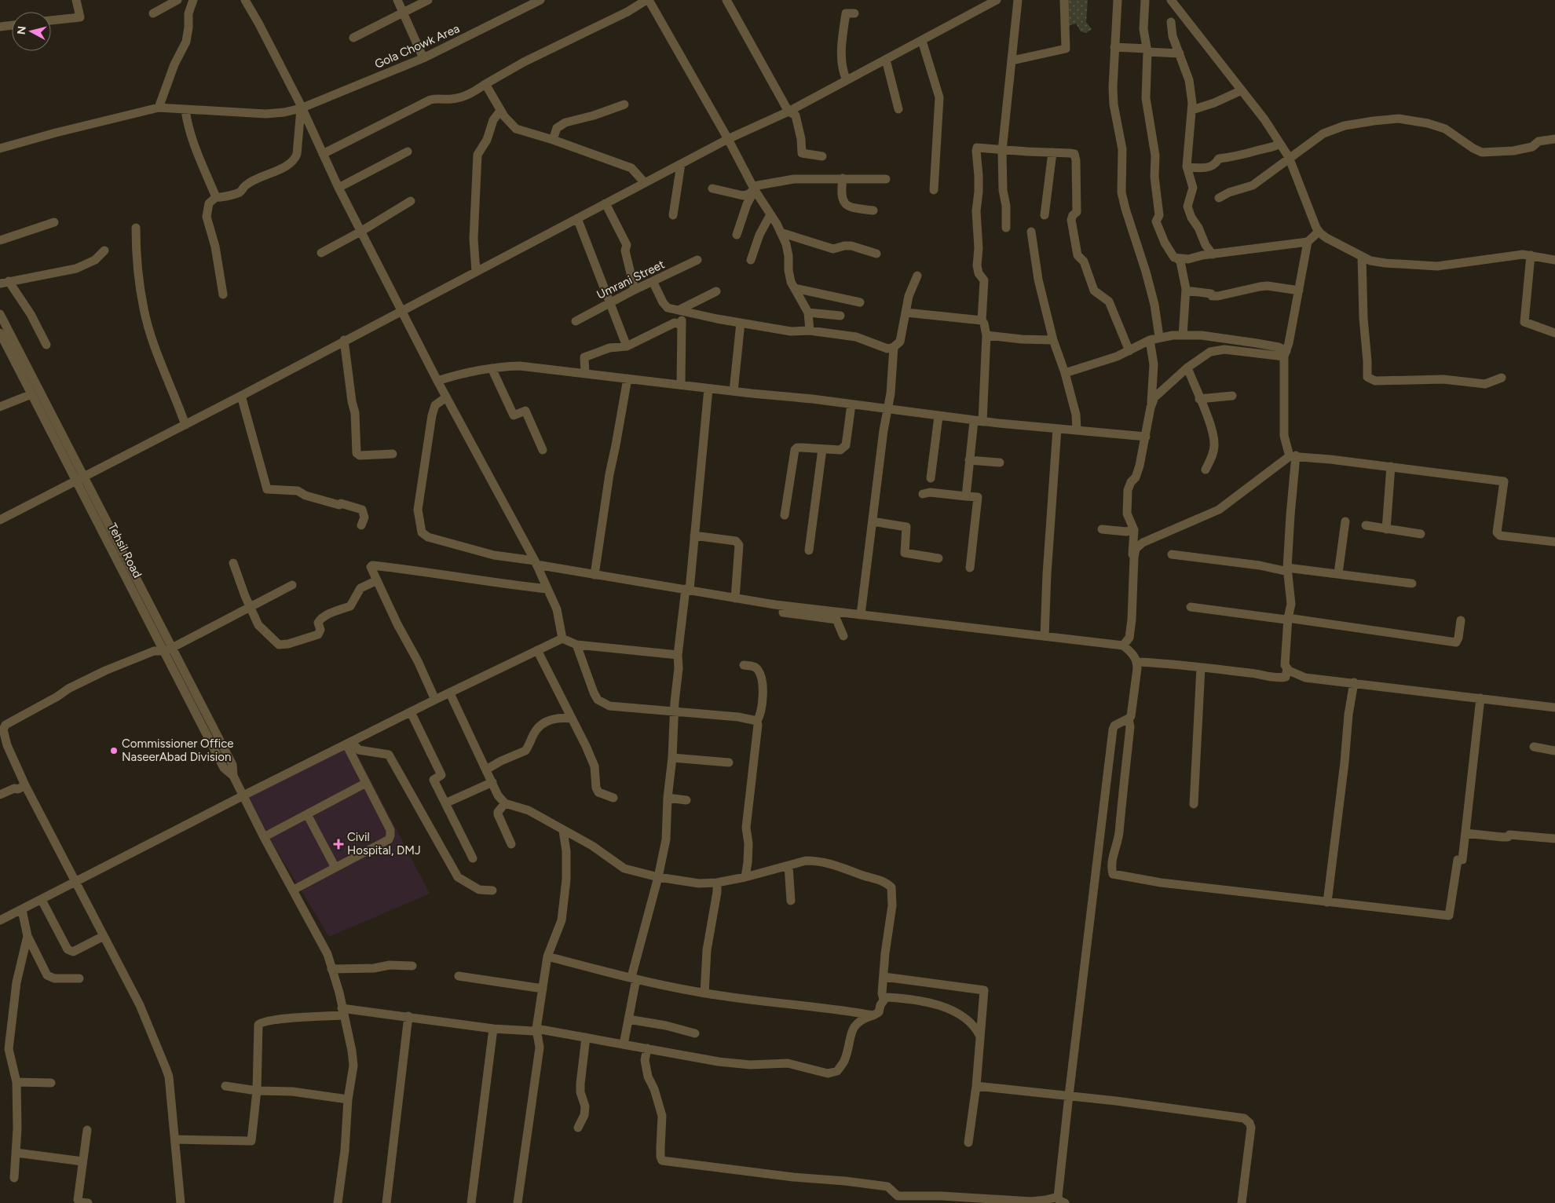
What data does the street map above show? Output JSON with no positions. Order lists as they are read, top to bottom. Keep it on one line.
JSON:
{"streets":{"street":["Gola Chowk Area","Umrani Street"]},"places":{"other":["Commissioner Office NaseerAbad Division"],"health":["Civil Hospital, DMJ"]},"north":"left"}
